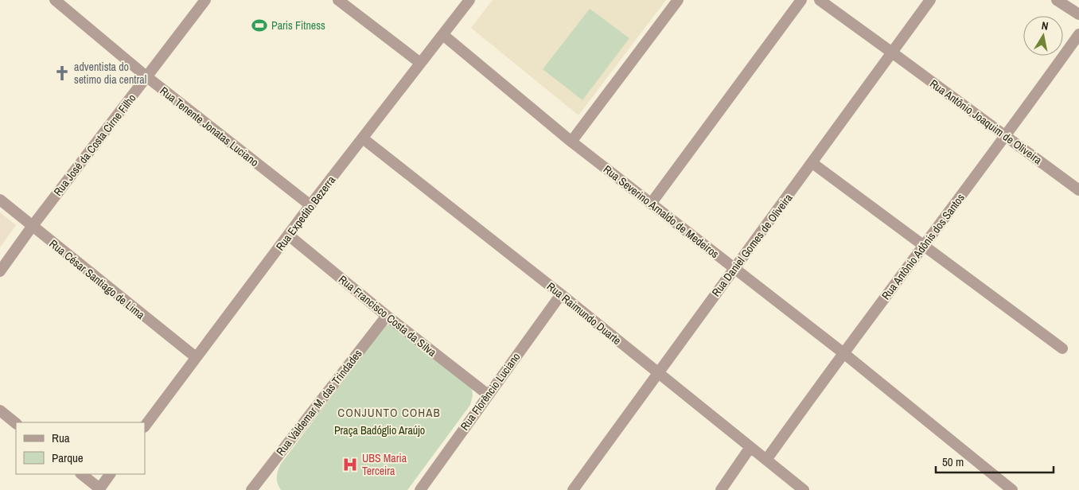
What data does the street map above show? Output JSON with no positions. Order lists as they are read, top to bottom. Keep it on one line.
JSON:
{"streets":{"street":["Rua Antônio Joaquim de Oliveira","Rua Tenente Jonatas Luciano","Rua José da Costa Cirne Filho","Rua Severino Arnaldo de Medeiros","Rua Expedito Bezerra","Rua Daniel Gomes de Oliveira","Rua Antônio Adônis dos Santos","Rua César Santiago de Lima","Rua Raimundo Duarte","Rua Francisco Costa da Silva","Rua Florêncio Luciano","Rua Valdemar M. das Trindades"]},"crossings":[["Rua Antônio Joaquim de Oliveira","Rua Daniel Gomes de Oliveira"],["Rua Antônio Joaquim de Oliveira","Rua Antônio Adônis dos Santos"],["Rua Tenente Jonatas Luciano","Rua José da Costa Cirne Filho"],["Rua Tenente Jonatas Luciano","Rua Expedito Bezerra"],["Rua José da Costa Cirne Filho","Rua César Santiago de Lima"],["Rua Severino Arnaldo de Medeiros","Rua Expedito Bezerra"],["Rua Severino Arnaldo de Medeiros","Rua Daniel Gomes de Oliveira"],["Rua Severino Arnaldo de Medeiros","Rua Antônio Adônis dos Santos"],["Rua Expedito Bezerra","Rua César Santiago de Lima"],["Rua Expedito Bezerra","Rua Raimundo Duarte"],["Rua Expedito Bezerra","Rua Francisco Costa da Silva"],["Rua Daniel Gomes de Oliveira","Rua Raimundo Duarte"],["Rua Antônio Adônis dos Santos","Rua Raimundo Duarte"],["Rua Raimundo Duarte","Rua Florêncio Luciano"],["Rua Francisco Costa da Silva","Rua Florêncio Luciano"],["Rua Francisco Costa da Silva","Rua Valdemar M. das Trindades"]],"districts":["CONJUNTO COHAB"],"parks":["Praça Badóglio Araújo"],"places":{"sports":["Paris Fitness"],"church":["adventista do setimo dia central"],"hospital":["UBS Maria Terceira"]},"legend":["Rua","Parque"],"scale_bar":"50 m","north":"top"}
